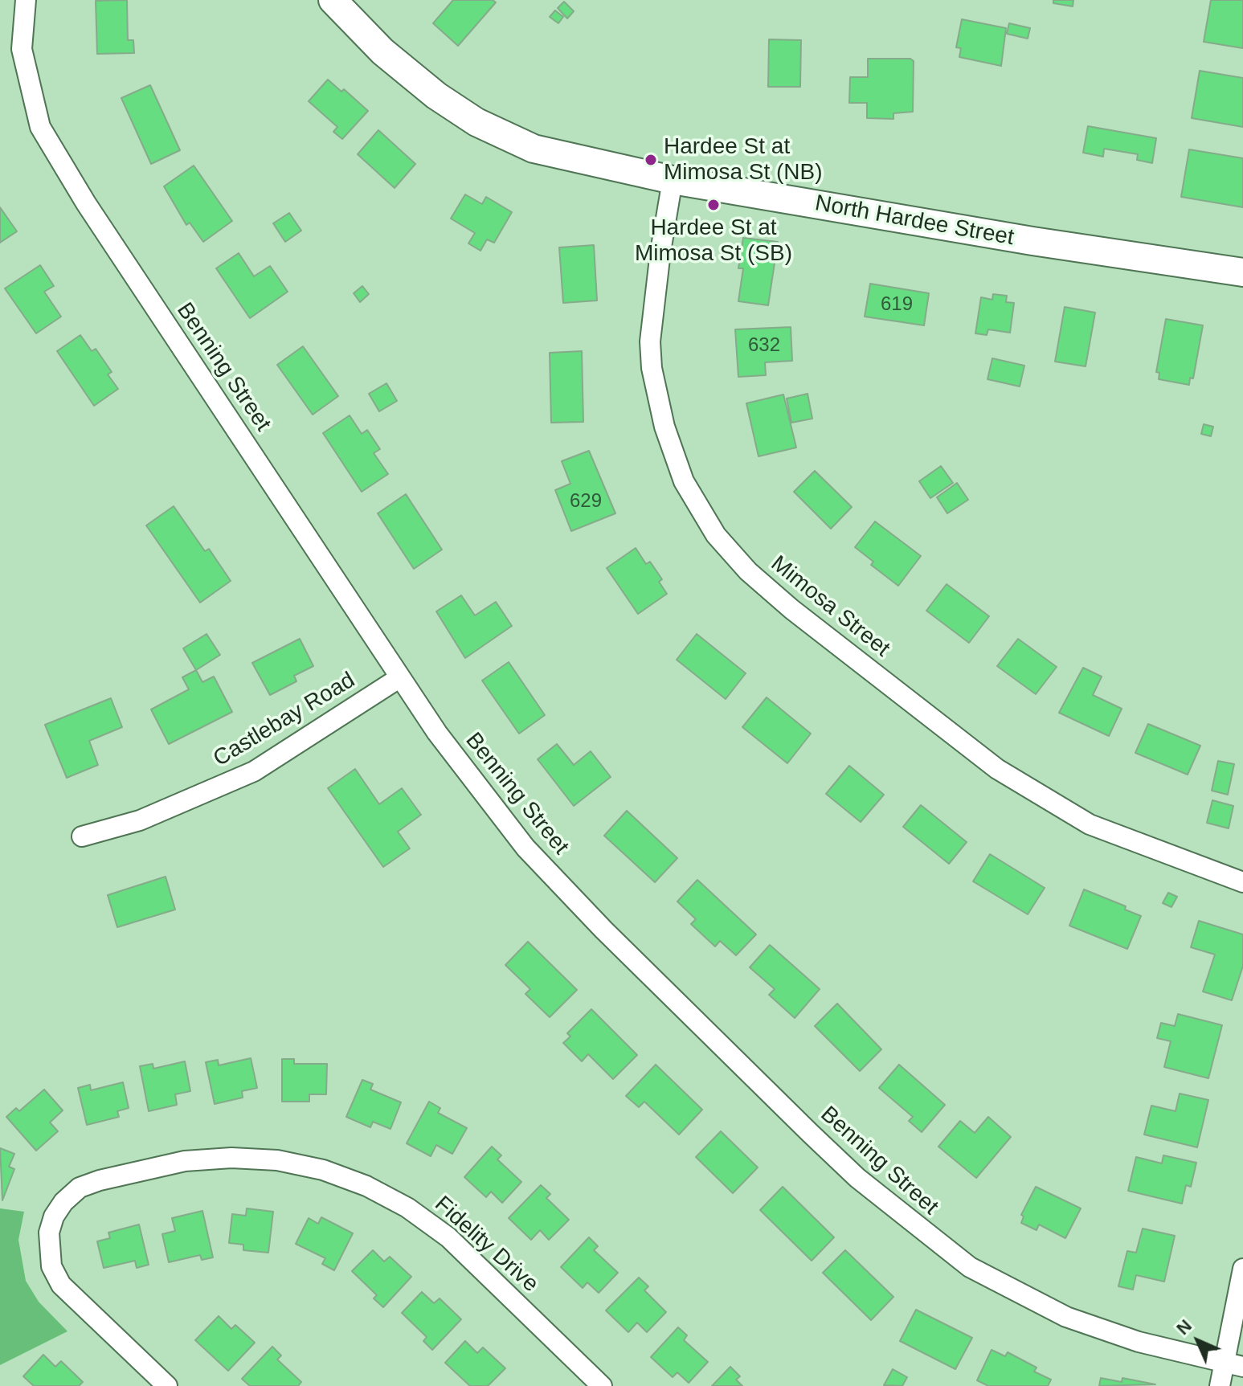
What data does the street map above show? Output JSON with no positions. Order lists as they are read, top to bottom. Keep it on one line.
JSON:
{"streets":{"street":["North Hardee Street","Benning Street","Mimosa Street","Castlebay Road","Fidelity Drive"]},"crossings":[["North Hardee Street","Mimosa Street"],["Benning Street","Castlebay Road"]],"places":["Hardee St at Mimosa St (NB)","Hardee St at Mimosa St (SB)"],"house_numbers":["619","632","629"],"north":"top left"}
